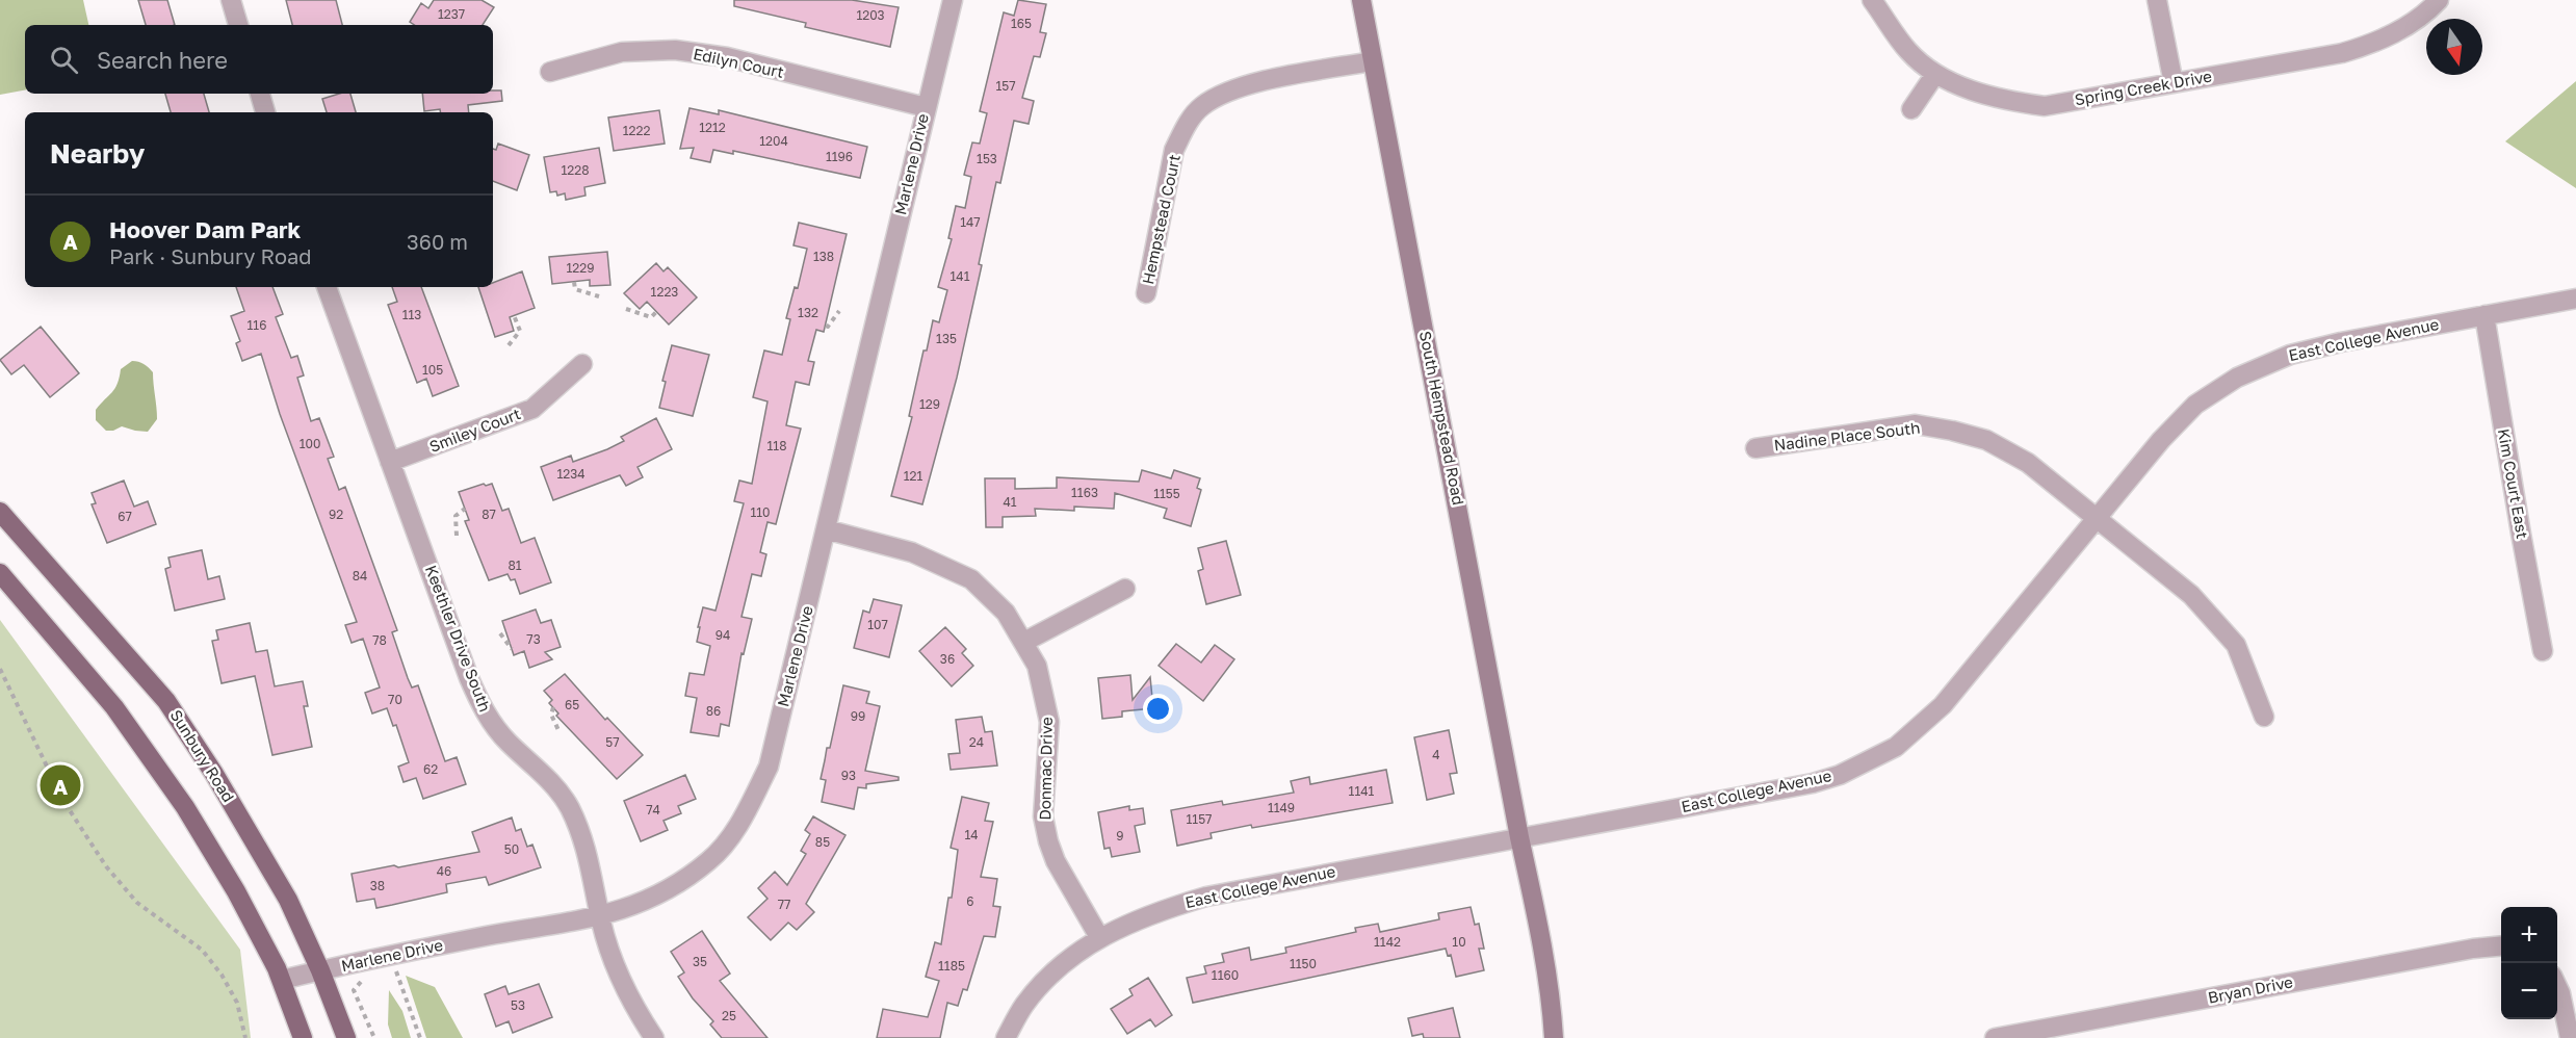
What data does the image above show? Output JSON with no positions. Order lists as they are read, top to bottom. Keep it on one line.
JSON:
{"streets":{"main road":["Sunbury Road"],"street":["Edilyn Court","Spring Creek Drive","Marlene Drive","Hempstead Court","East College Avenue","South Hempstead Road","Smiley Court","Nadine Place South","Kim Court East","Keethler Drive South","Donmac Drive","Bryan Drive"]},"crossings":[["Edilyn Court","Marlene Drive"],["Marlene Drive","Keethler Drive South"],["Marlene Drive","Sunbury Road"],["Marlene Drive","Donmac Drive"],["Hempstead Court","South Hempstead Road"],["East College Avenue","South Hempstead Road"],["East College Avenue","Nadine Place South"],["East College Avenue","Kim Court East"],["East College Avenue","Donmac Drive"],["Smiley Court","Keethler Drive South"]],"house_numbers":["1237","1203","165","157","1212","1222","1204","1196","153","1228","147","138","1229","141","1223","132","113","116","135","105","129","100","118","1234","121","1163","1155","41","110","92","87","67","81","84","107","94","73","78","36","70","65","86","99","57","24","4","62","93","1141","1149","74","1157","14","9","85","50","46","38","6","77","1142","10","35","1150","1185","1160","53","25"],"north":"bottom","page":{"search":"Search here","heading":"Nearby","list":[{"mark":"A","name":"Hoover Dam Park","note":"Park · Sunbury Road","value":"360 m"}],"pins":"A","map_buttons":["+","−"]}}
